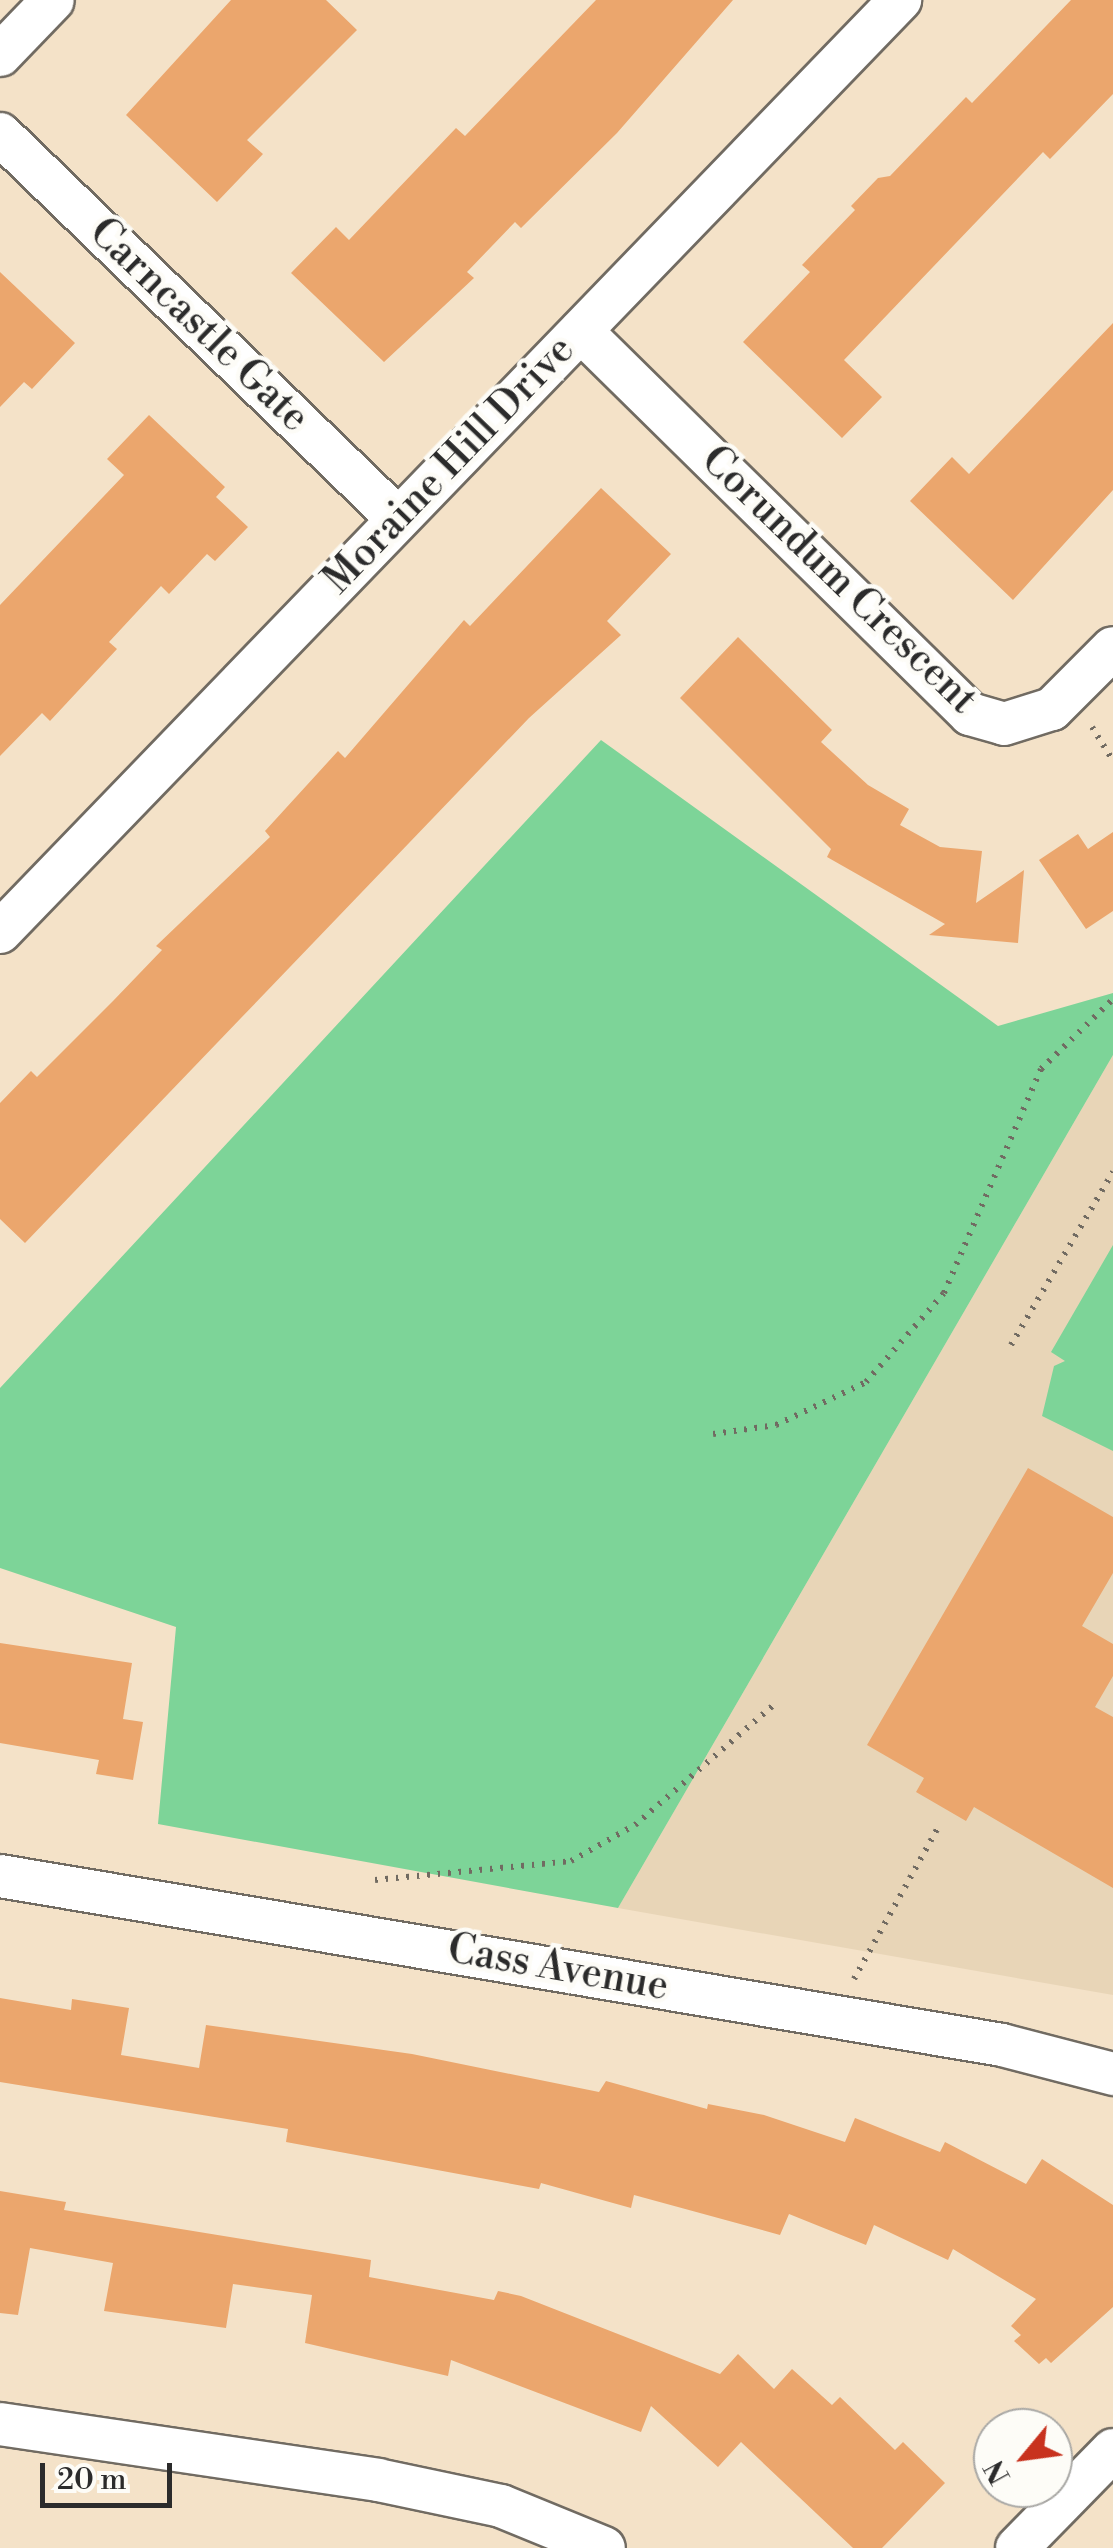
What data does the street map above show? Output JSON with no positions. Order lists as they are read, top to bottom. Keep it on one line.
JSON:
{"streets":{"street":["Carncastle Gate","Moraine Hill Drive","Corundum Crescent","Cass Avenue"]},"crossings":[["Carncastle Gate","Moraine Hill Drive"],["Moraine Hill Drive","Corundum Crescent"]],"scale_bar":"20 m","north":"bottom left"}
